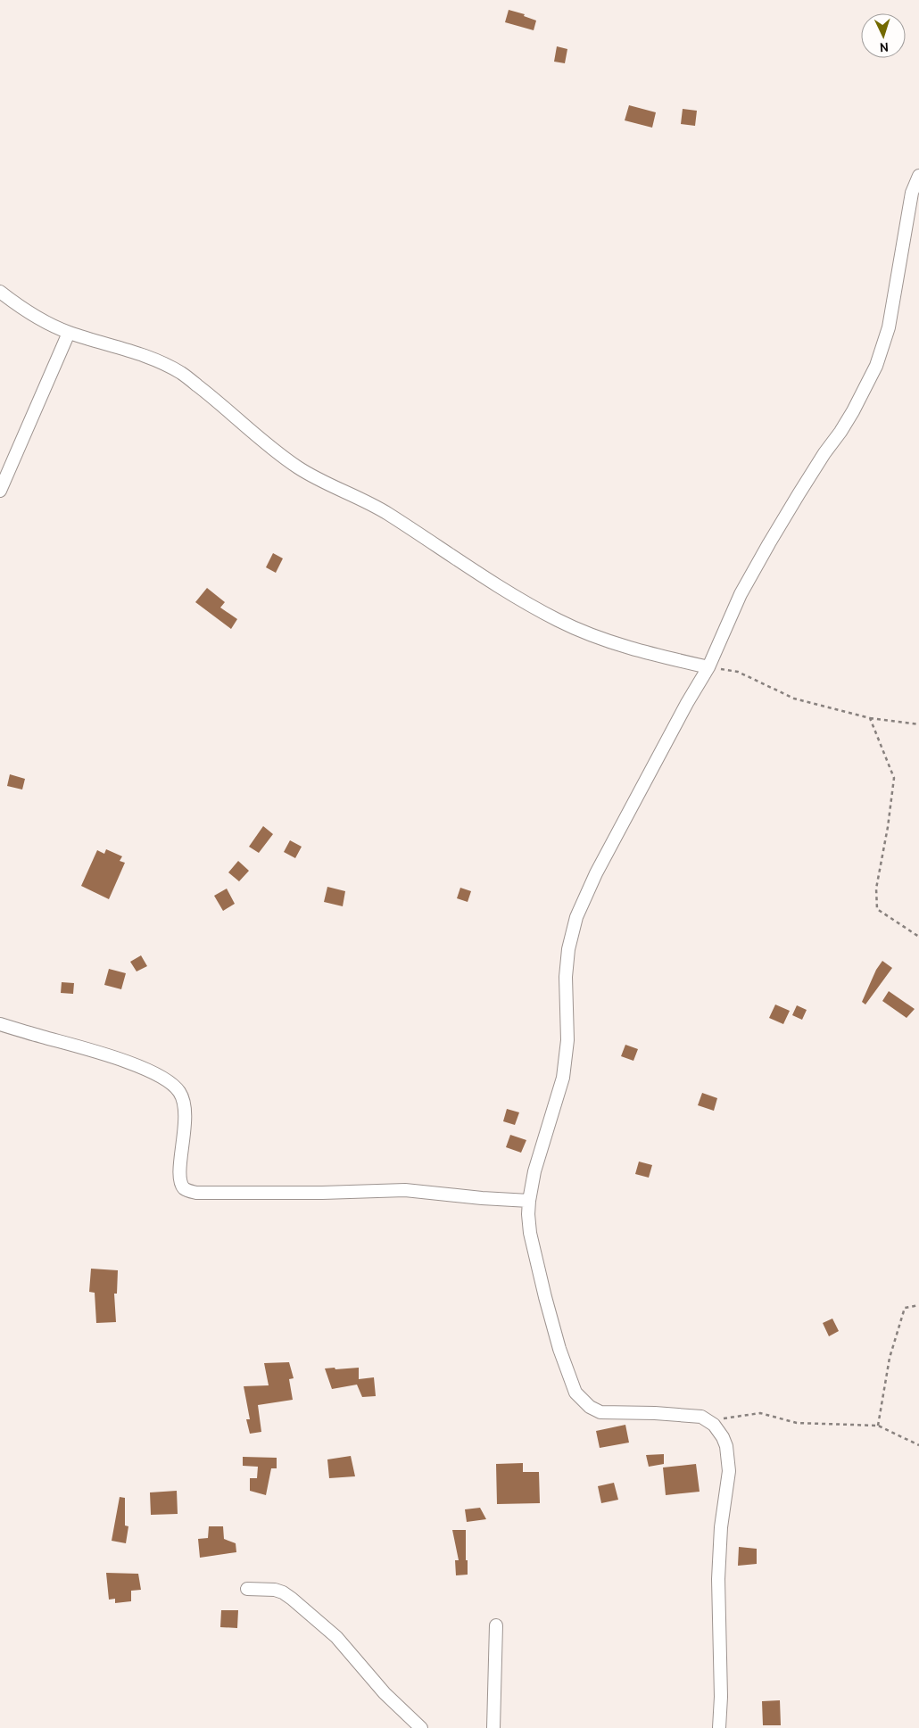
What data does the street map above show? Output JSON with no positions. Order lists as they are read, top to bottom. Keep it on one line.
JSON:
{"north":"bottom"}
